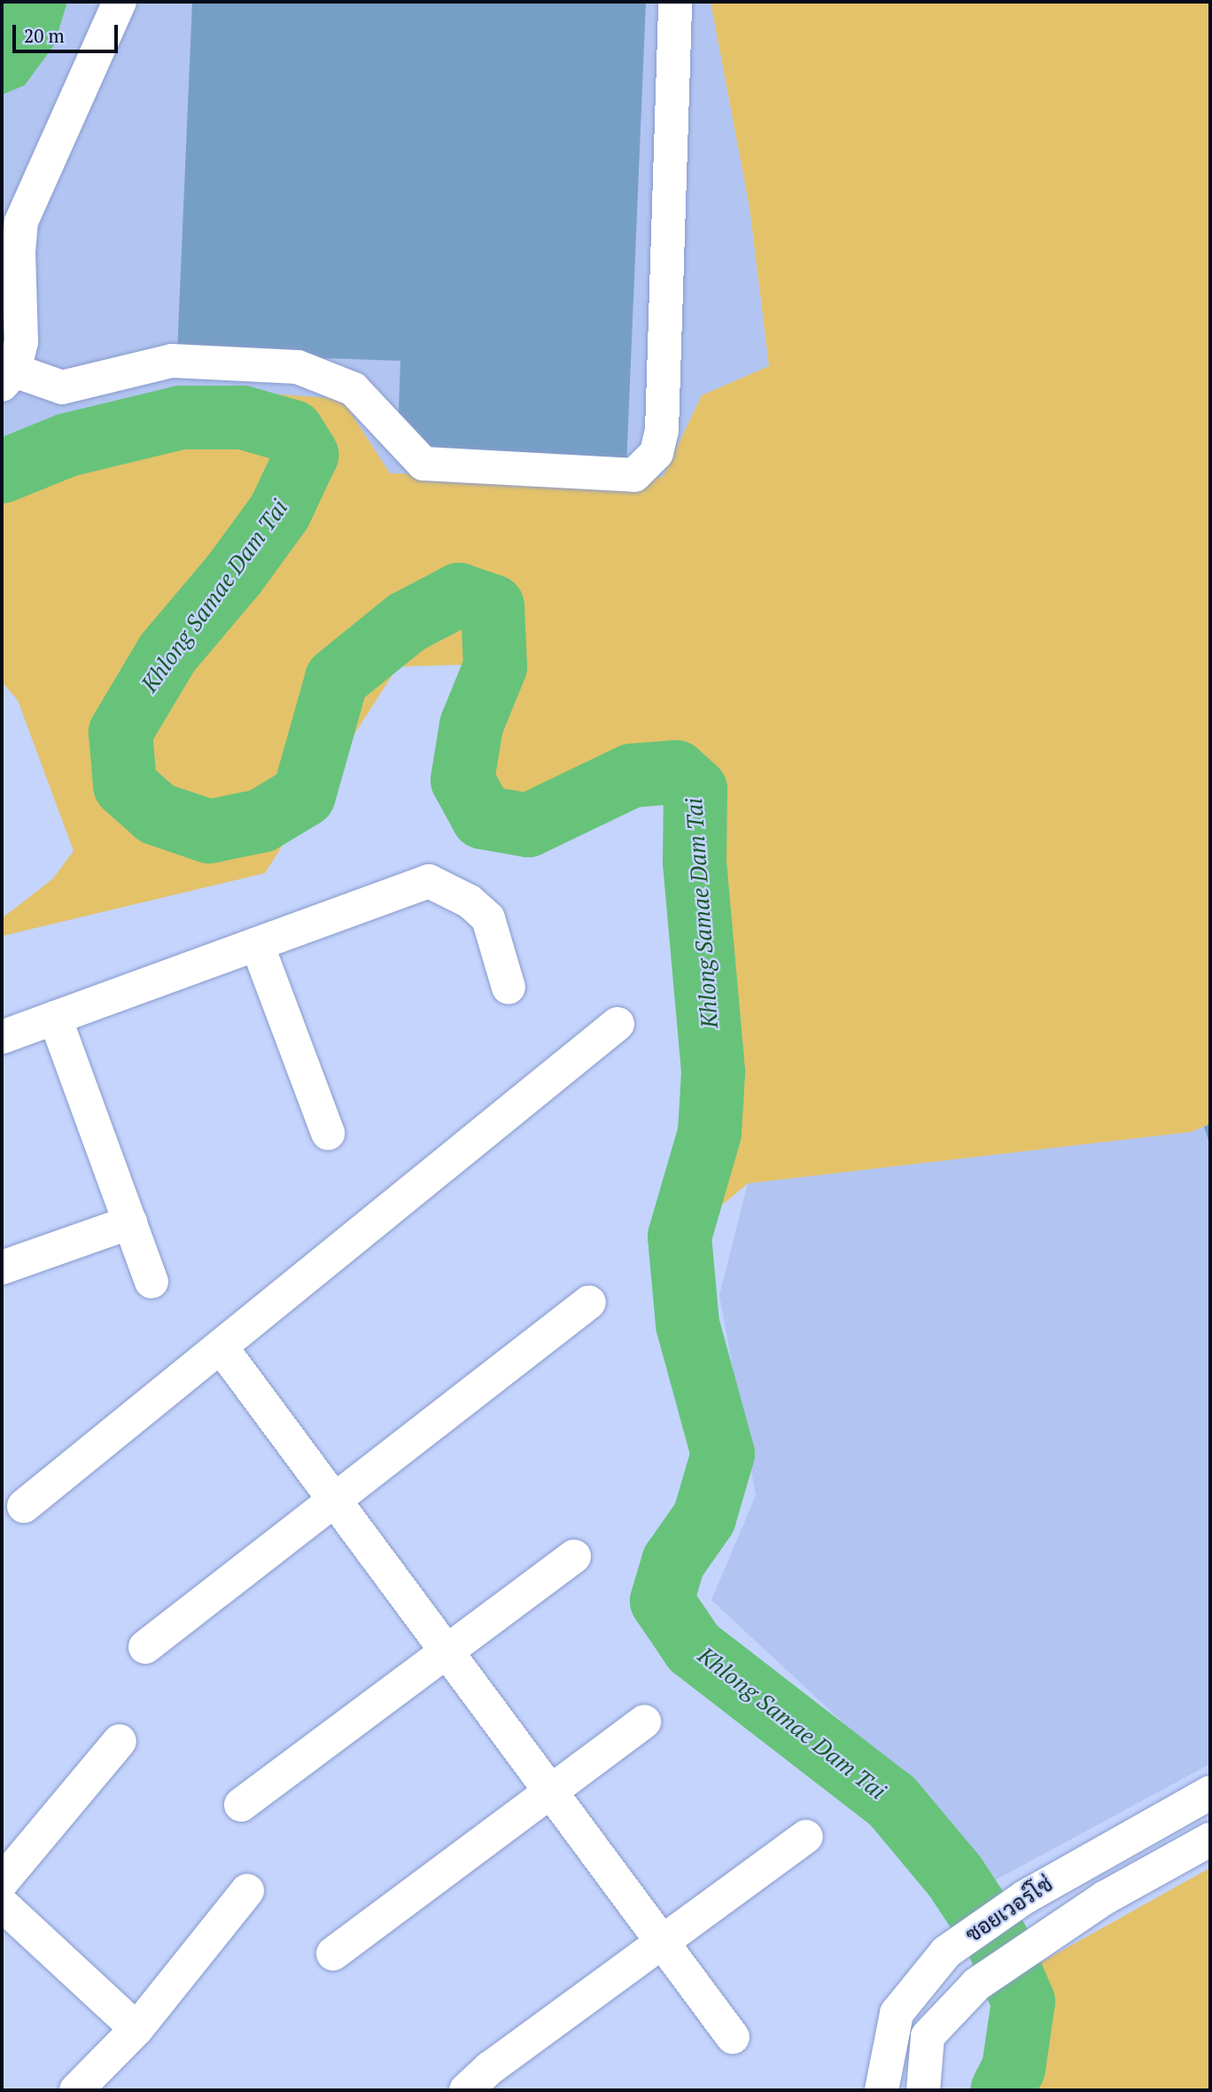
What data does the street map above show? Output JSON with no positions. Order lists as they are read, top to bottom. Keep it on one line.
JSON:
{"streets":{"street":["ซอยเวอร์โซ่"]},"water":["Khlong Samae Dam Tai"],"scale_bar":"20 m"}
